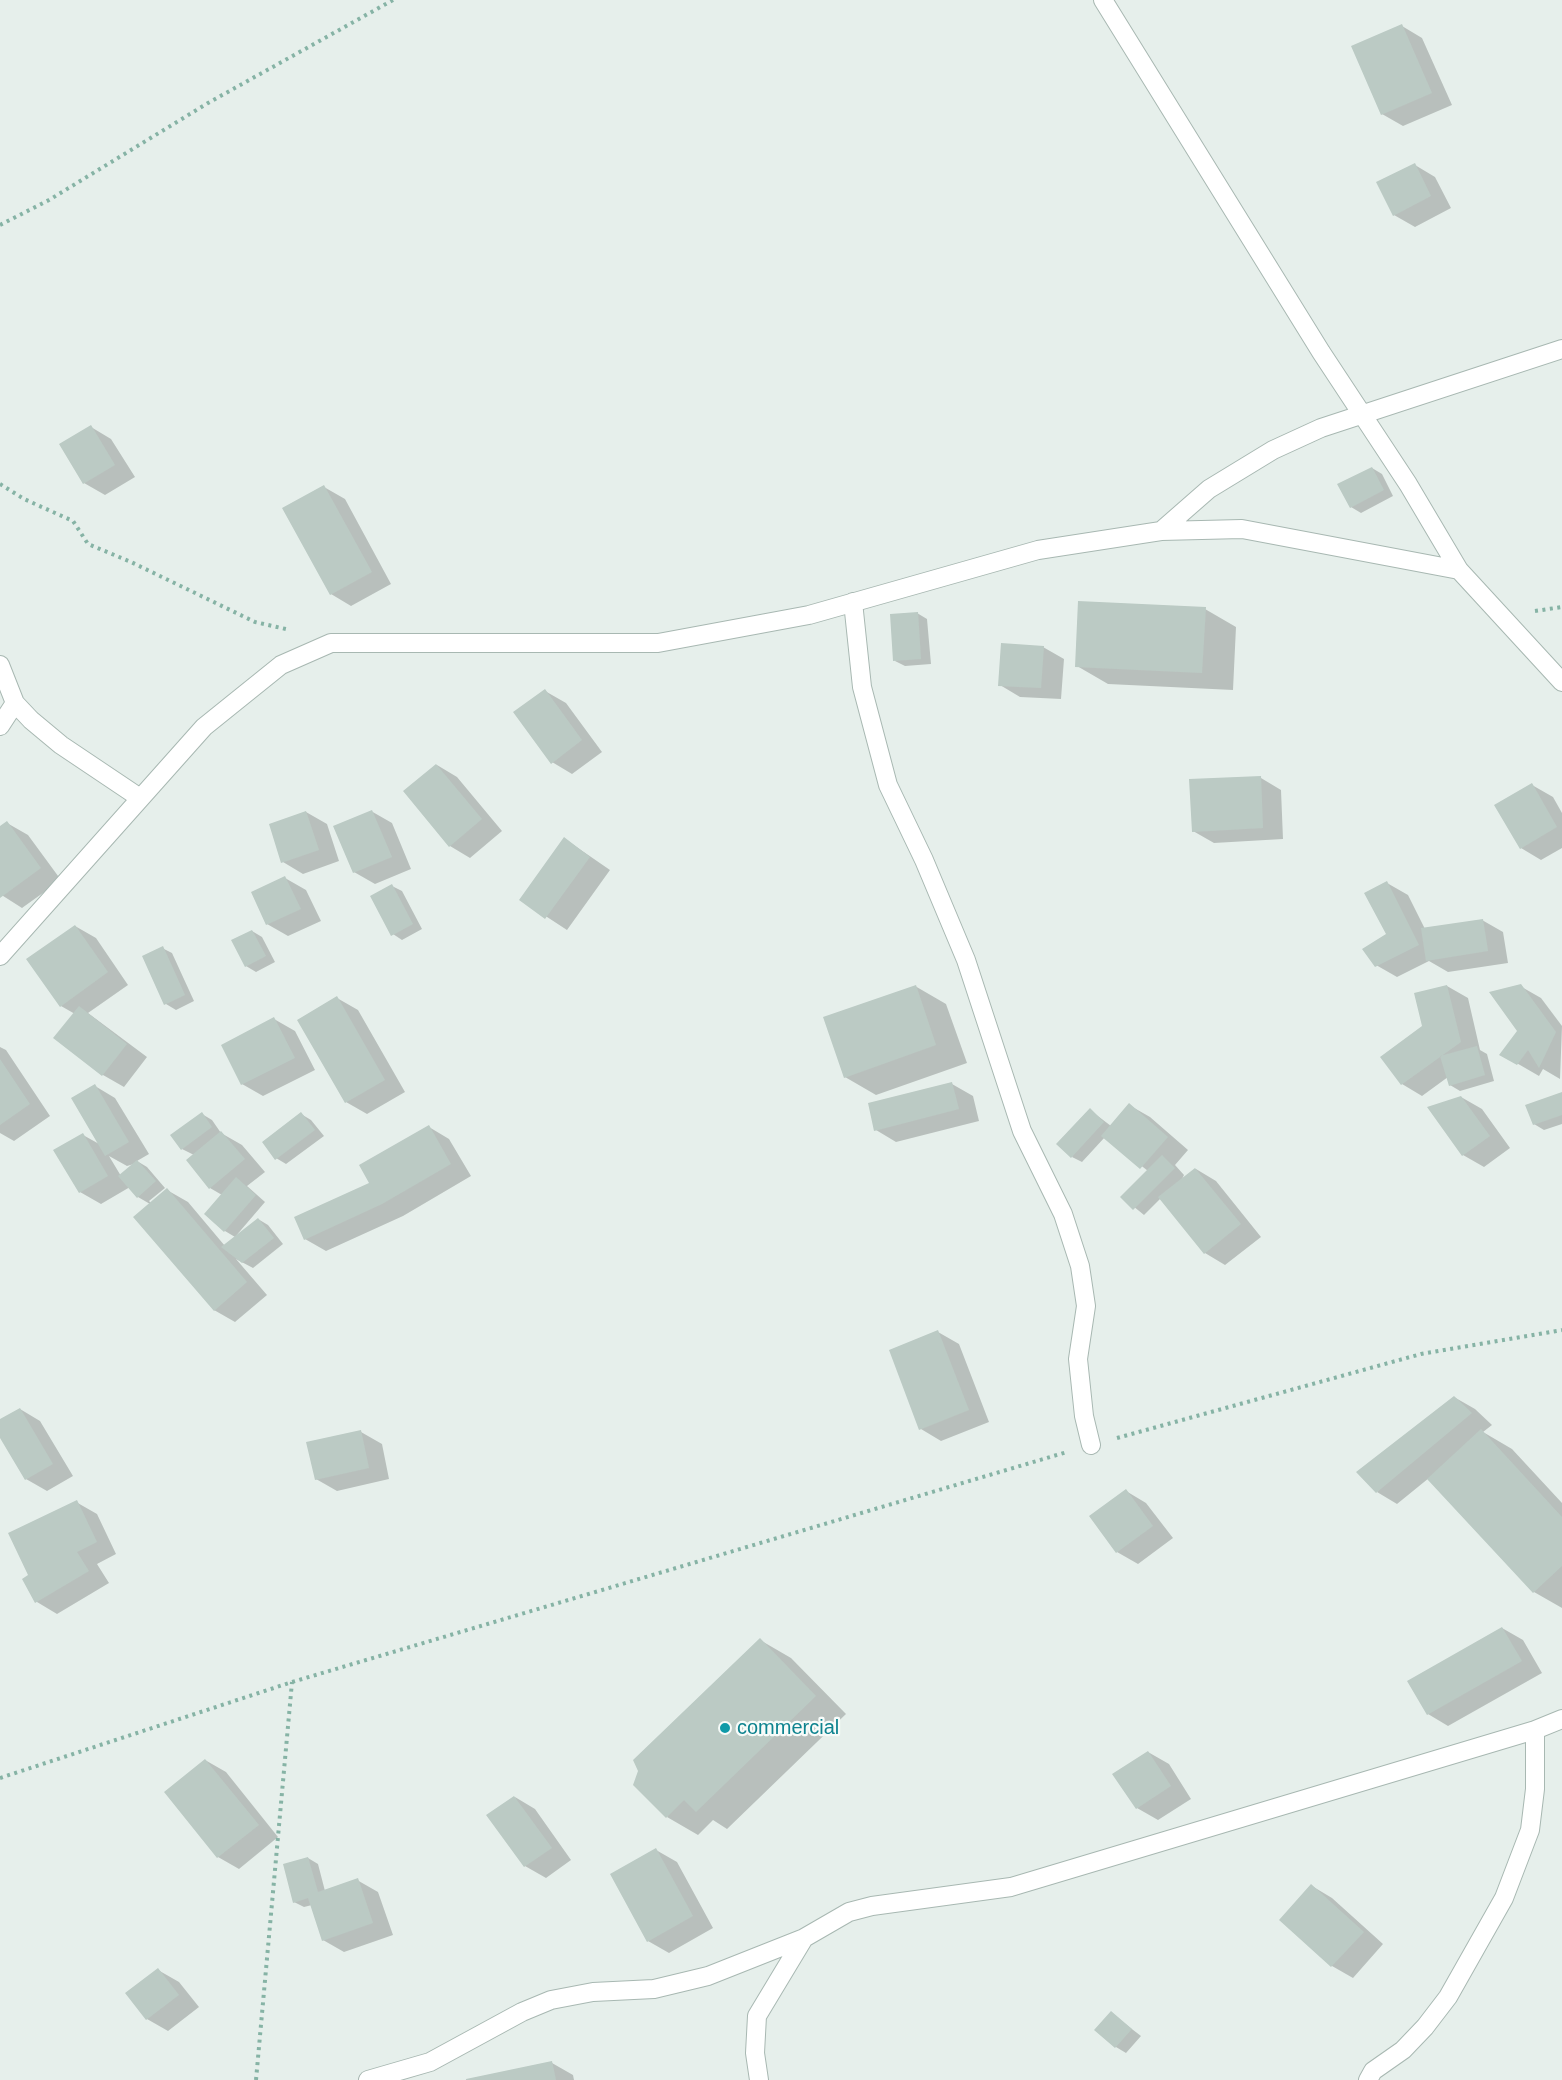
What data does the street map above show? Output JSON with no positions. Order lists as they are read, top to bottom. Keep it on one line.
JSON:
{"places":["commercial"]}
